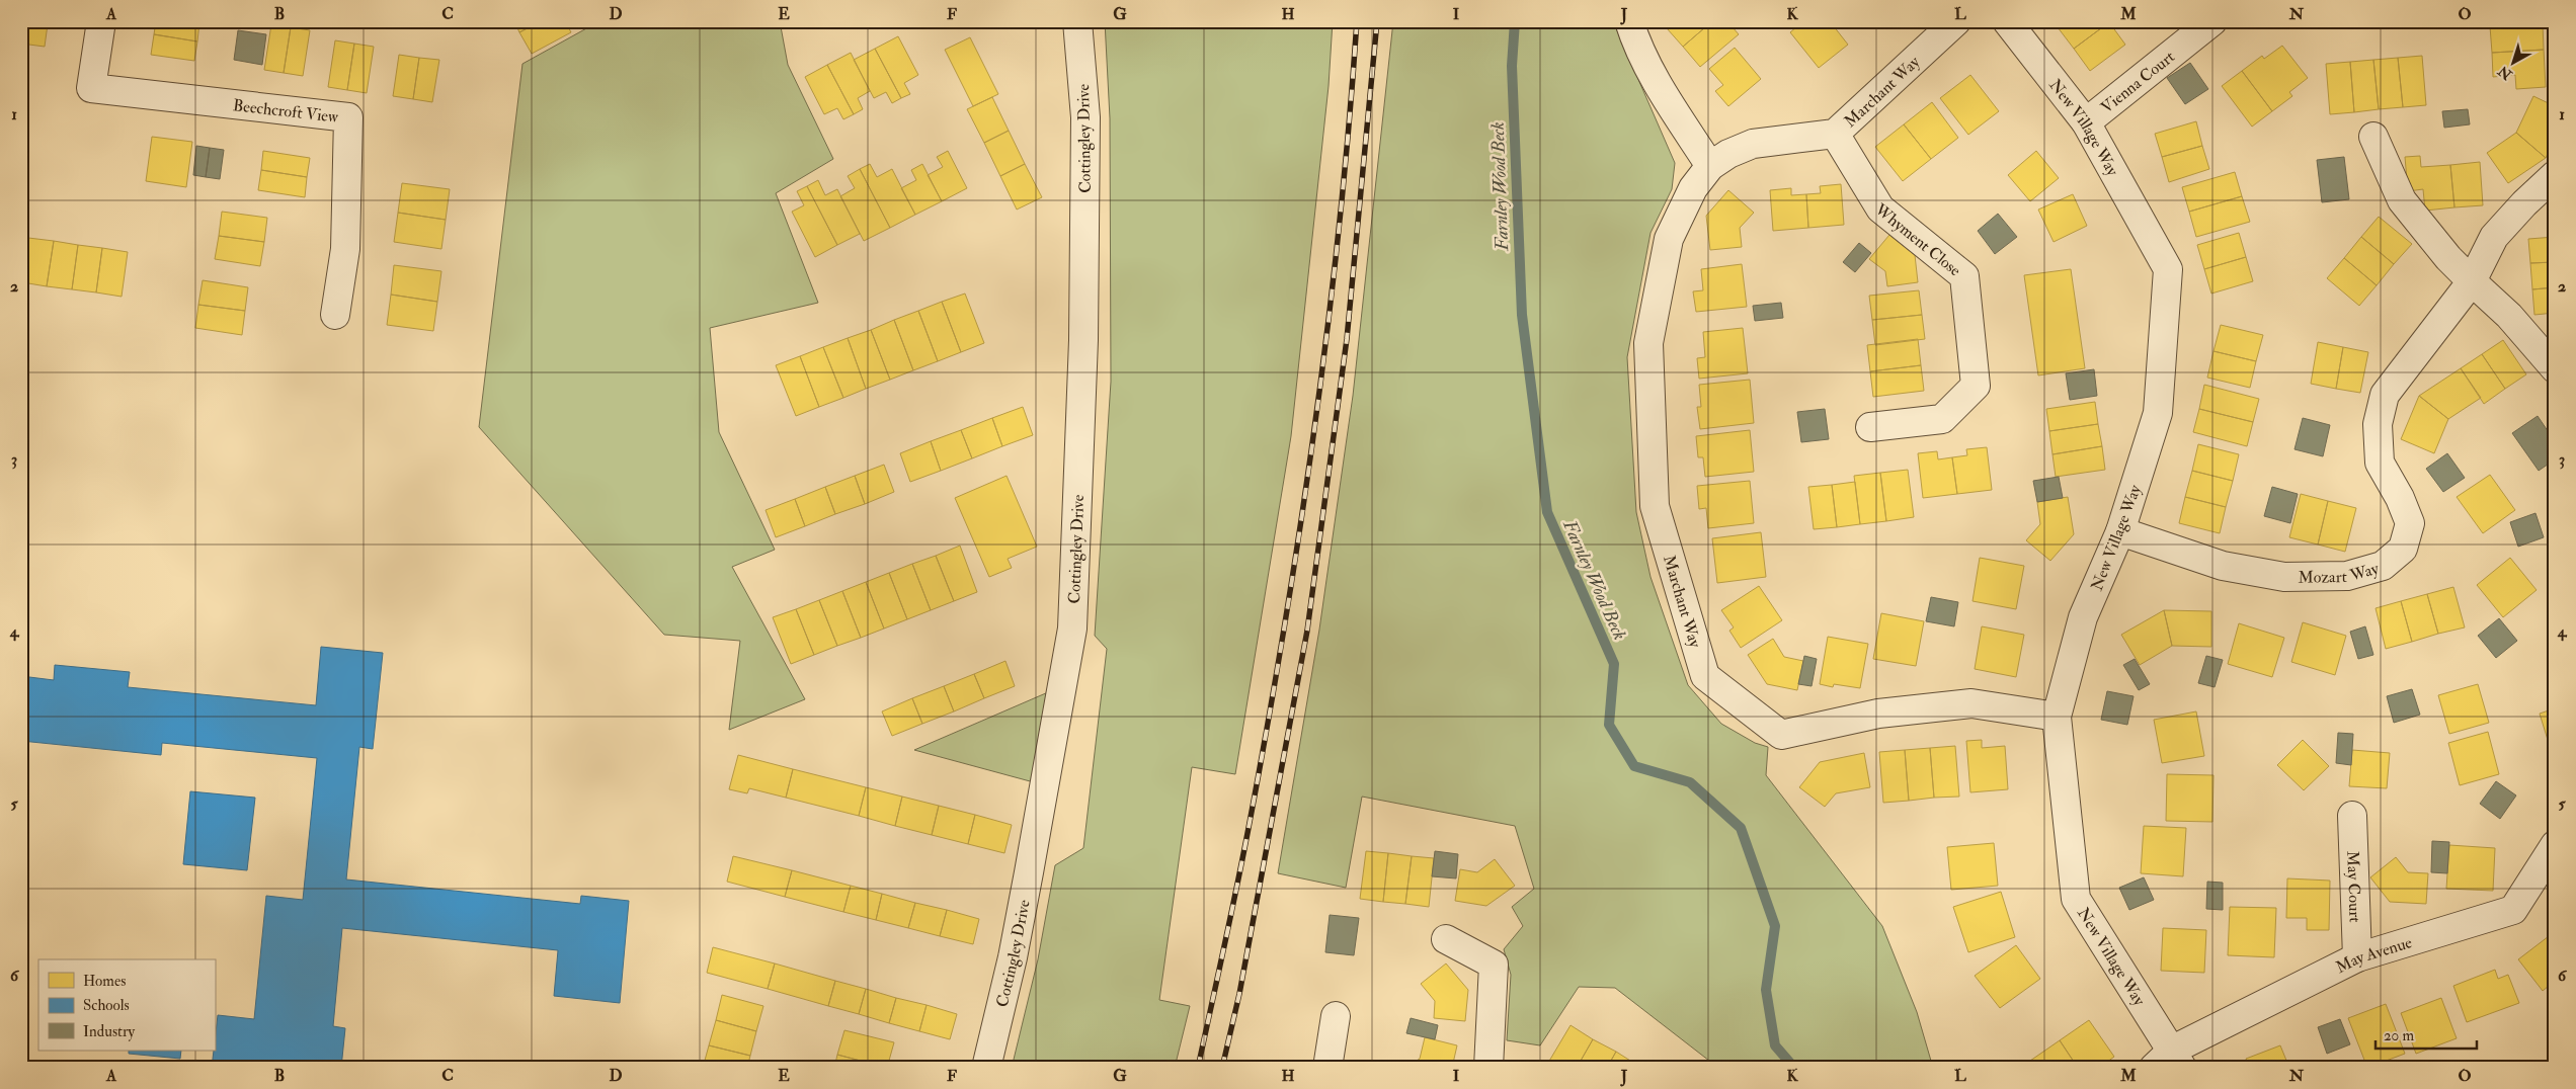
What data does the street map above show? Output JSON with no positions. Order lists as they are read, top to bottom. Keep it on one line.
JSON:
{"streets":{"street":["Vienna Court","Marchant Way","Beechcroft View","New Village Way","Cottingley Drive","Whyment Close","Mozart Way","May Court","May Avenue"]},"crossings":[["Vienna Court","New Village Way"],["Marchant Way","New Village Way"],["Marchant Way","Whyment Close"],["New Village Way","Mozart Way"],["New Village Way","May Avenue"],["May Court","May Avenue"]],"water":["Farnley Wood Beck"],"legend":["Homes","Schools","Industry"],"scale_bar":"20 m","north":"bottom left","grid":{"columns":["A","B","C","D","E","F","G","H","I","J","K","L","M","N","O"],"rows":["1","2","3","4","5","6"]}}
